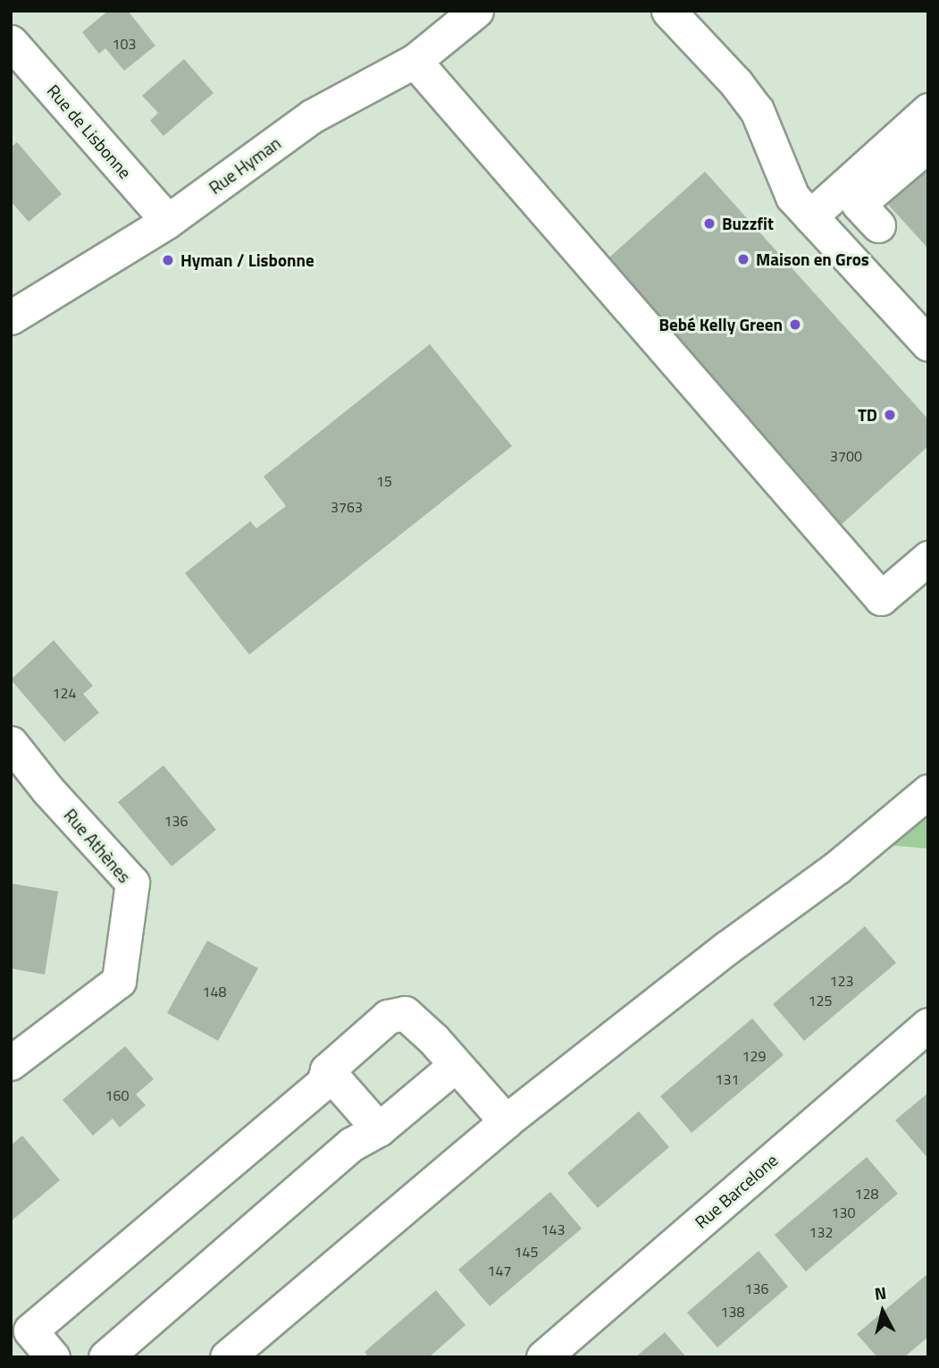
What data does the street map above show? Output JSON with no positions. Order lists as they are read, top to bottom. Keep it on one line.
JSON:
{"streets":{"street":["Rue de Lisbonne","Rue Hyman","Rue Athènes","Rue Barcelone"]},"crossings":[["Rue de Lisbonne","Rue Hyman"]],"places":["Buzzfit","Maison en Gros","Hyman / Lisbonne","Bebé Kelly Green","TD"],"house_numbers":["103","3700","15","3763","124","136","123","148","125","129","131","160","128","130","143","132","145","147","136","138"],"north":"top"}
